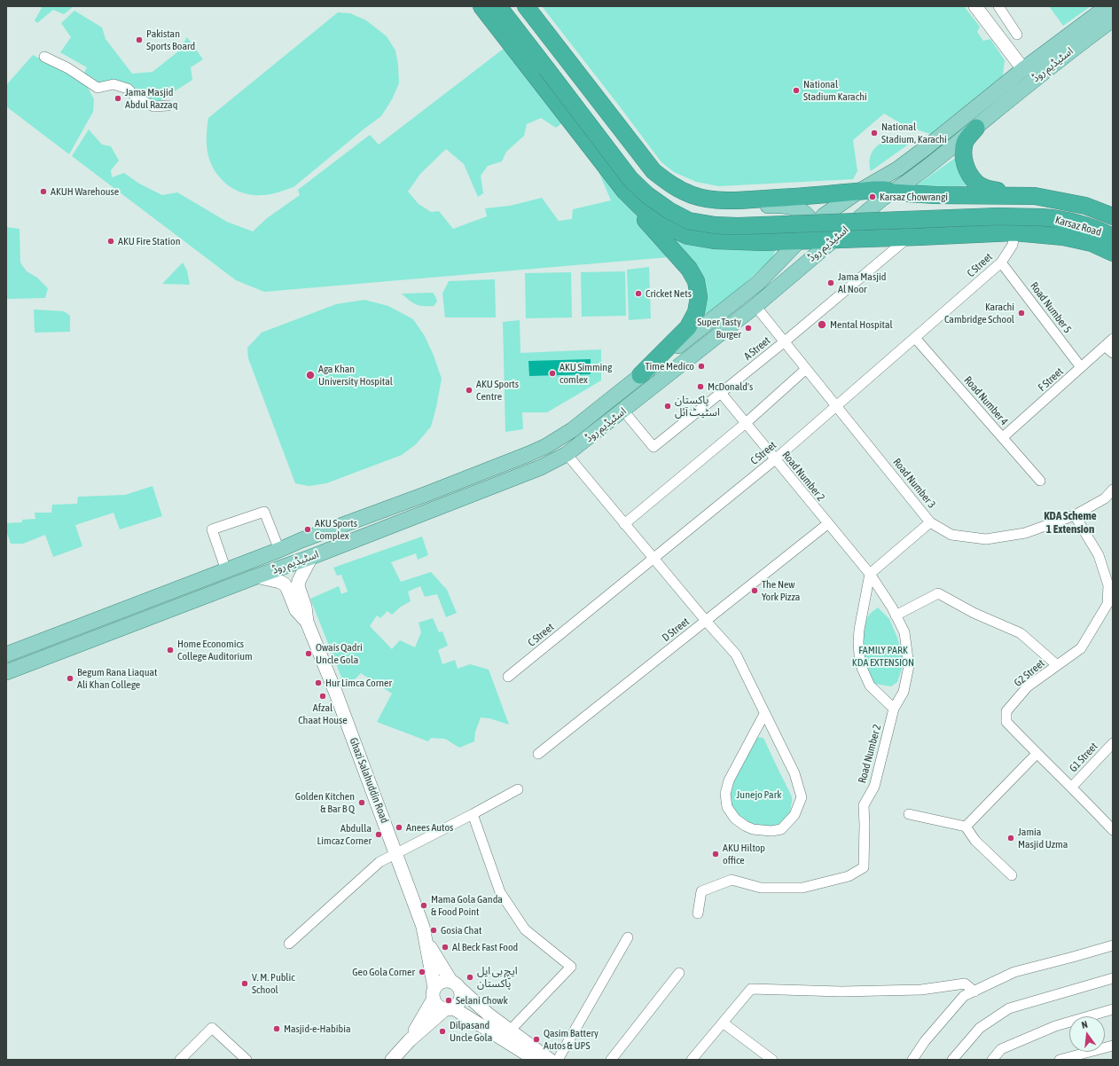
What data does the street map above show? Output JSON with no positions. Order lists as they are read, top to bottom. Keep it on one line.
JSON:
{"streets":{"highway":["Karsaz Road"],"main road":["اسٹیڈیم روڈ","Ghazi Salahuddin Road"],"street":["C Street","Road Number 5","A Street","F Street","Road Number 4","Road Number 2","Road Number 3","D Street","G2 Street","G1 Street"]},"crossings":[["اسٹیڈیم روڈ","A Street"],["اسٹیڈیم روڈ","Road Number 3"],["اسٹیڈیم روڈ","Ghazi Salahuddin Road"],["C Street","Road Number 5"],["C Street","Road Number 4"],["C Street","Road Number 2"],["C Street","Road Number 3"],["Road Number 5","F Street"],["A Street","Road Number 2"],["A Street","Road Number 3"],["F Street","Road Number 4"],["Road Number 2","D Street"],["Road Number 3","G2 Street"],["G2 Street","G1 Street"]],"districts":["KDA Scheme 1 Extension"],"parks":["FAMILY PARK KDA EXTENSION","Junejo Park"],"places":["Pakistan Sports Board","National Stadium Karachi","Jama Masjid Abdul Razzaq","National Stadium, Karachi","AKUH Warehouse","Karsaz Chowrangi","AKU Fire Station","Jama Masjid Al Noor","Cricket Nets","Karachi Cambridge School","Mental Hospital","Super Tasty Burger","Time Medico","AKU Simming comlex","Aga Khan University Hospital","McDonald's","AKU Sports Centre","پاکستان اسٹیٹ آئل","AKU Sports Complex","The New York Pizza","Home Economics College Auditorium","Owais Qadri Uncle Gola","Begum Rana Liaquat Ali Khan College","Hur Limca Corner","Afzal Chaat House","Golden Kitchen & Bar B Q","Anees Autos","Abdulla Limcaz Corner","Jamia Masjid Uzma","AKU Hiltop office","Mama Gola Ganda & Food Point","Gosia Chat","Al Beck Fast Food","Geo Gola Corner","ایچ بی ایل پاکستان","V. M. Public School","Selani Chowk","Masjid-e-Habibia","Dilpasand Uncle Gola","Qasim Battery Autos & UPS"],"north":"top"}
